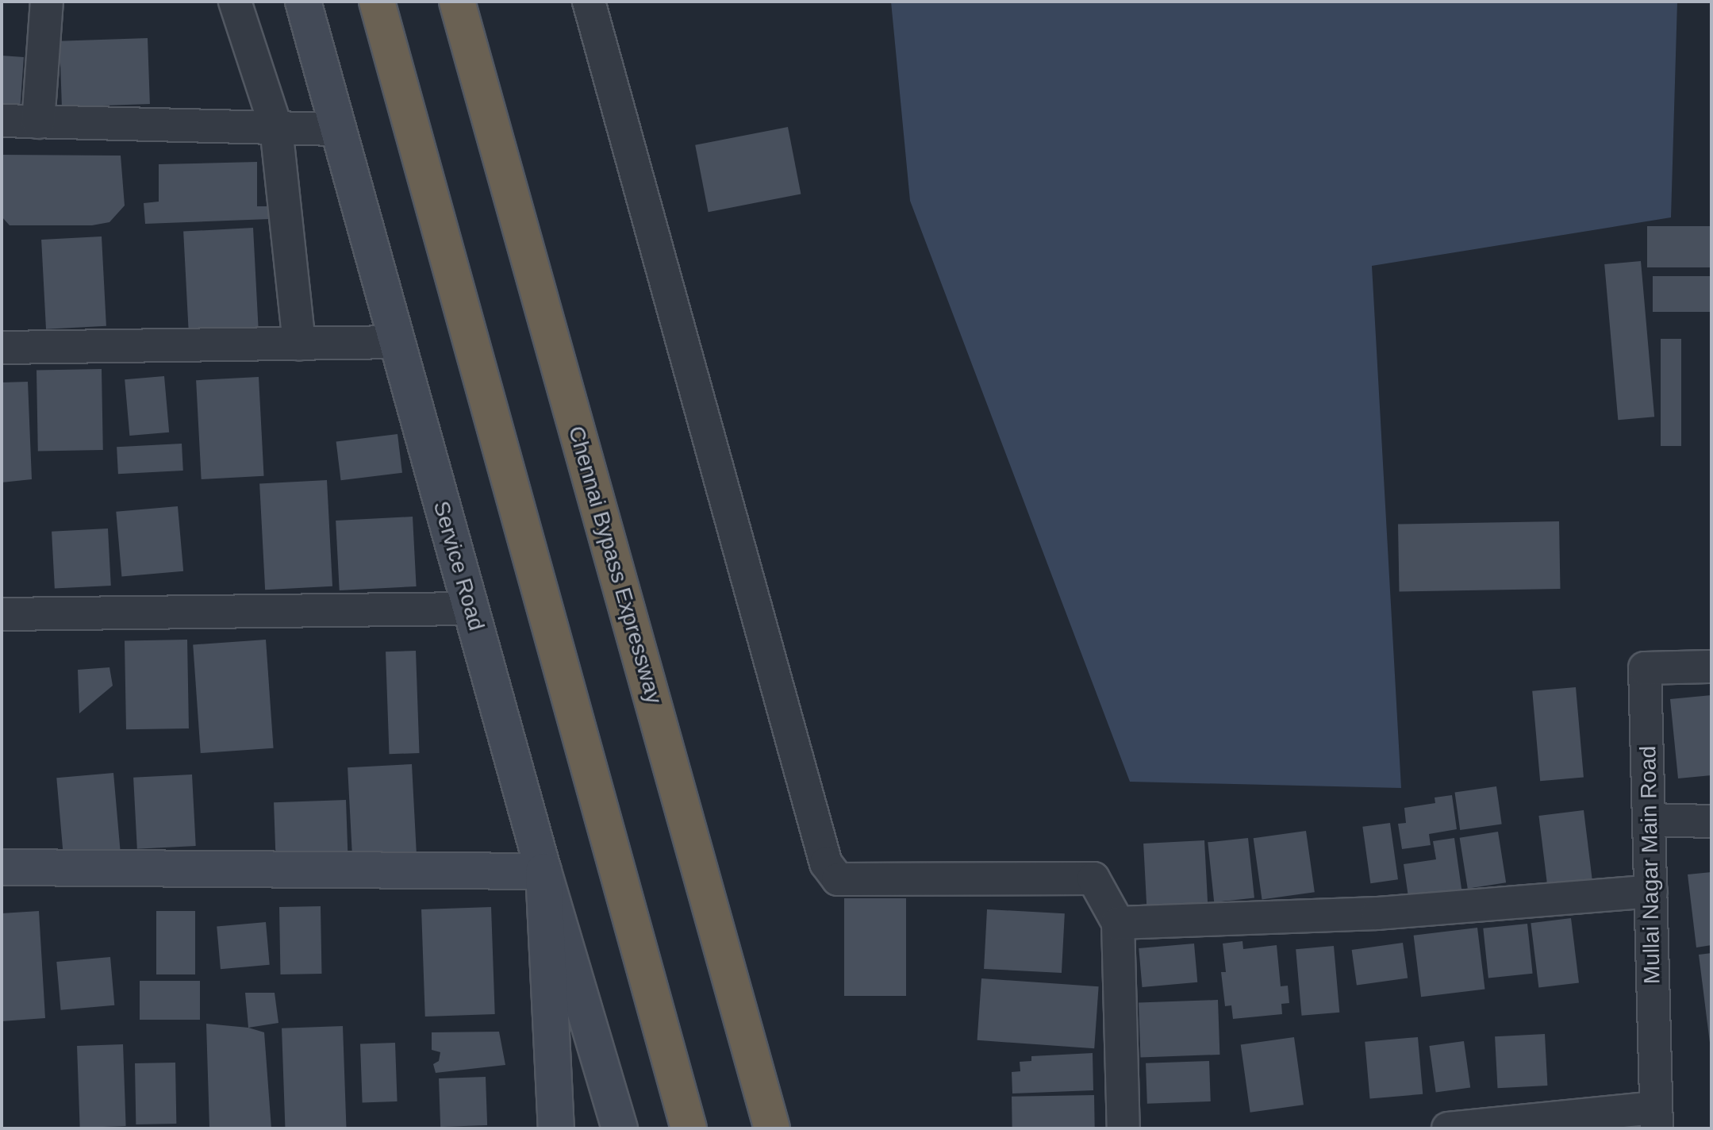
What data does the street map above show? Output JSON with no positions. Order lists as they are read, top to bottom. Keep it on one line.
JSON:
{"streets":{"highway":["Chennai Bypass Expressway"],"street":["Service Road","Mullai Nagar Main Road"]}}
